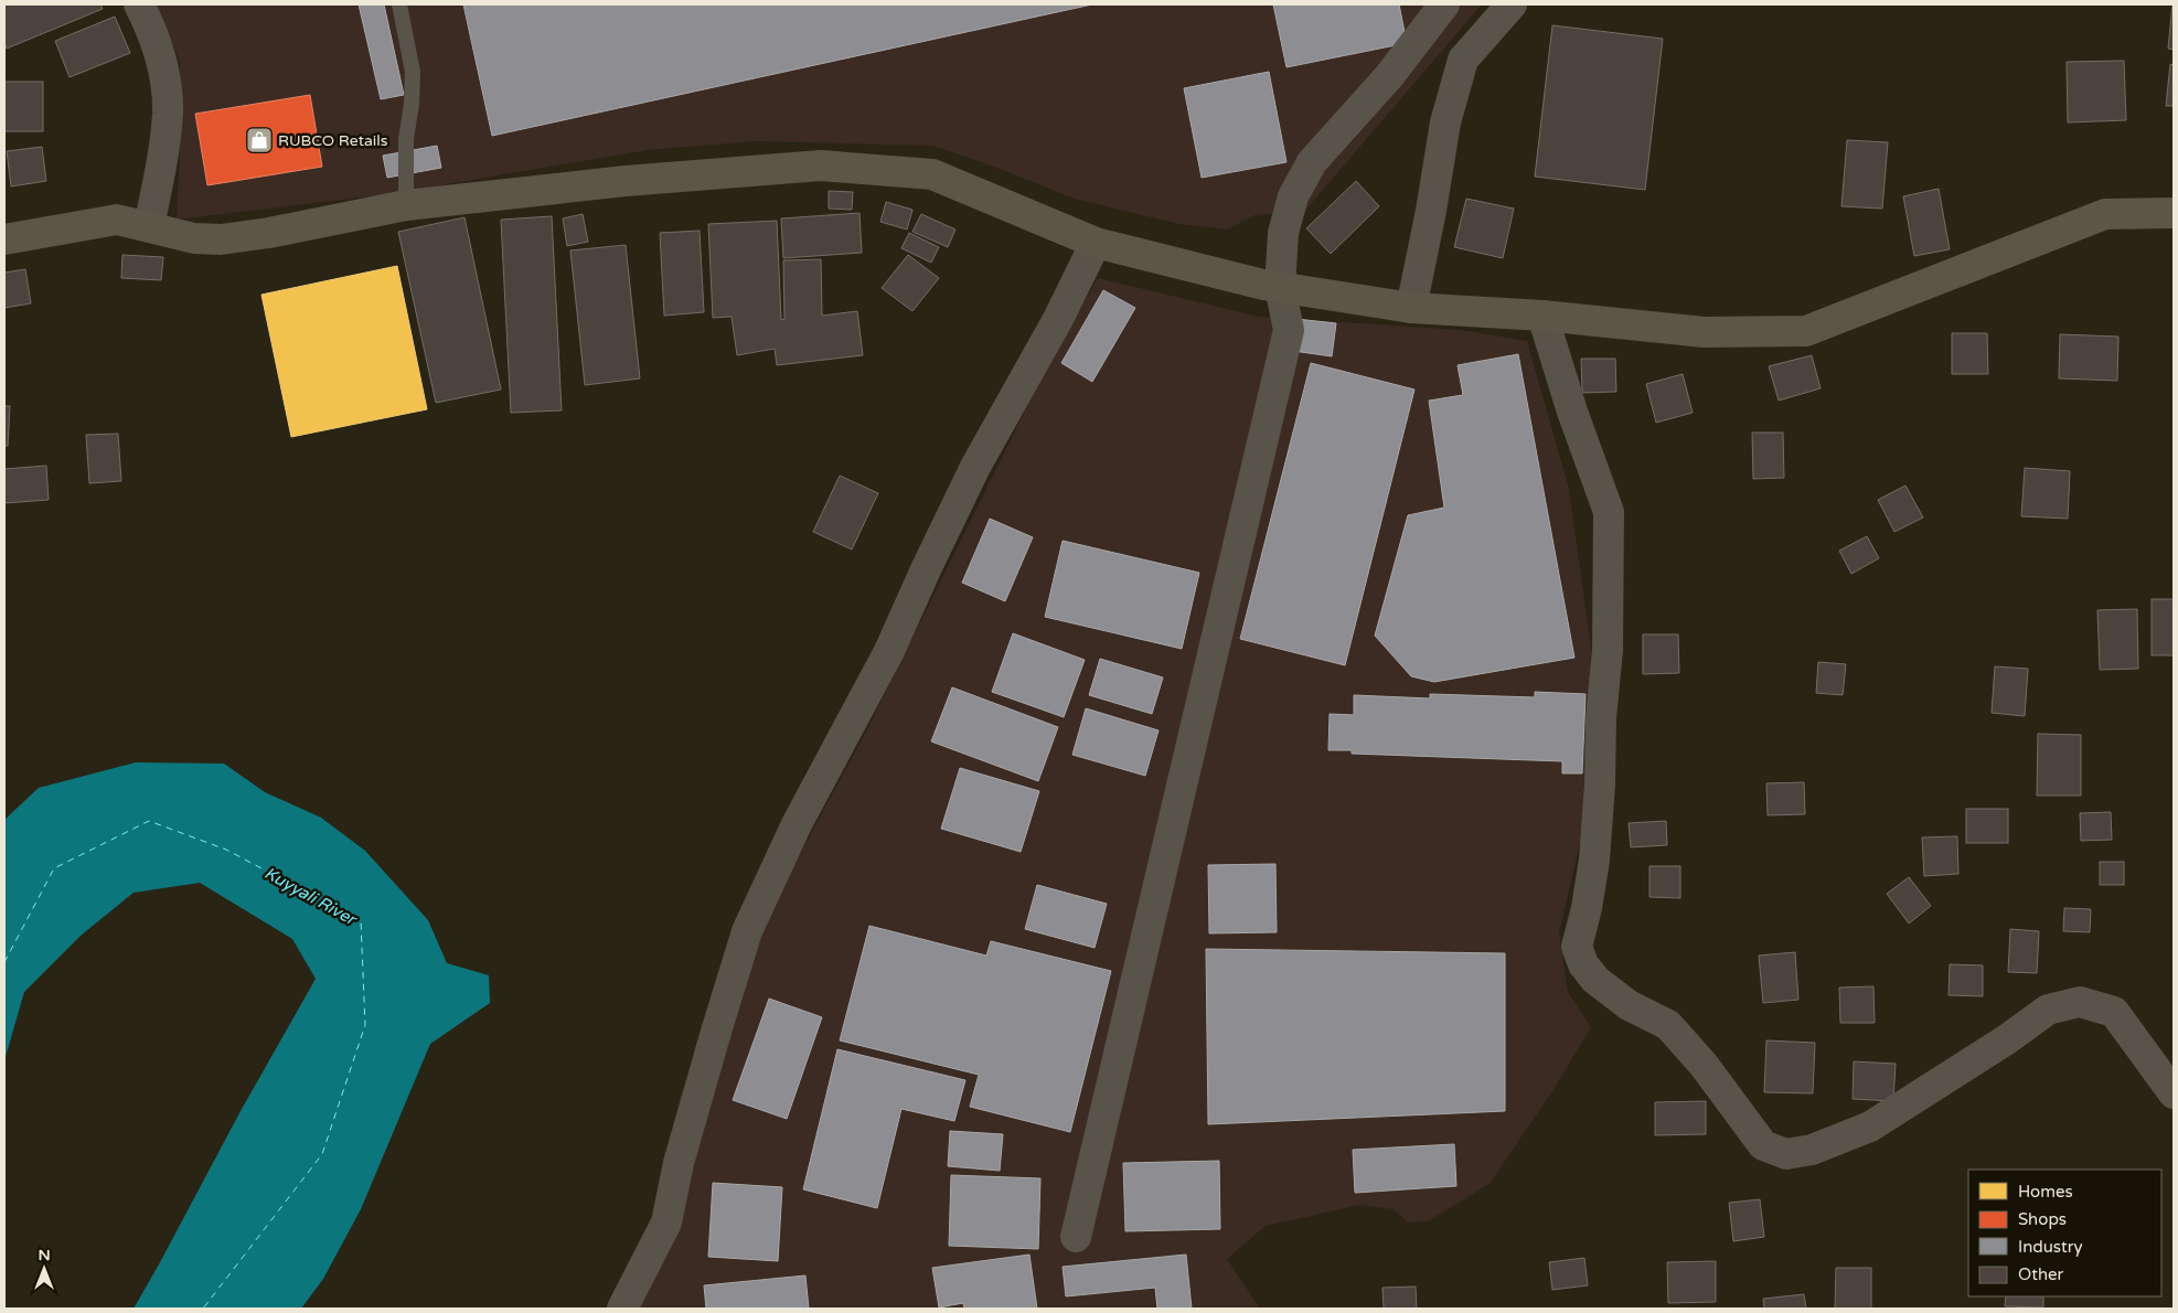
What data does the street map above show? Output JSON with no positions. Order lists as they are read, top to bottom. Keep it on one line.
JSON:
{"water":["Kuyyali River"],"places":{"shop":["RUBCO Retails"]},"legend":["Homes","Shops","Industry","Other"],"north":"top"}
